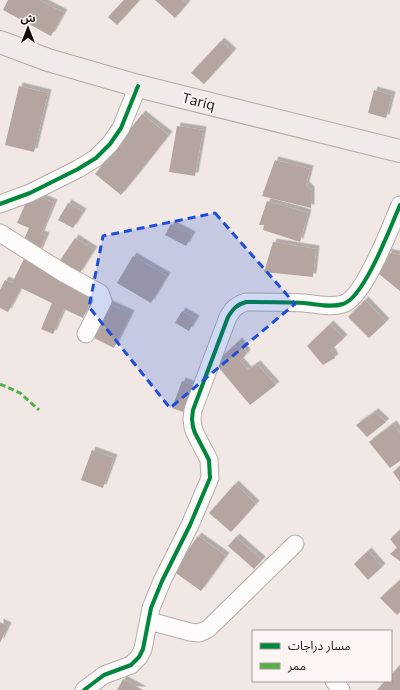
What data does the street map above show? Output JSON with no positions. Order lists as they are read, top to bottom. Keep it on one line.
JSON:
{"streets":{"main road":["Tariq"]},"legend":["مسار دراجات","ممر"],"north":"top"}
